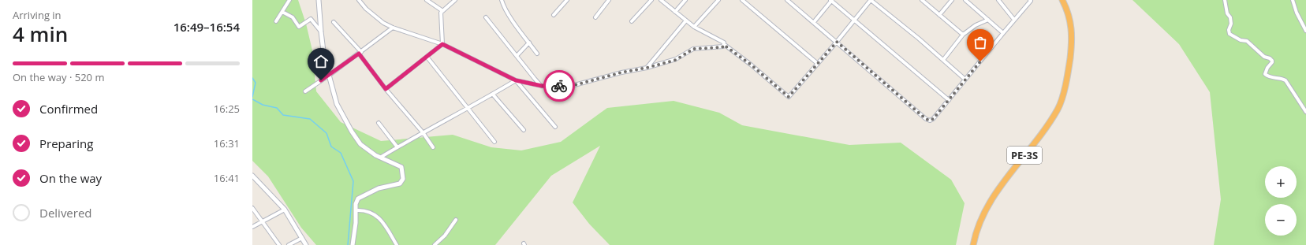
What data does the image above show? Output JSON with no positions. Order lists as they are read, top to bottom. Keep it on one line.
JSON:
{"streets":{"highway":["PE-3S"]},"page":{"heading":["4 min","Arriving in","16:49–16:54"],"bar":"On the way · 520 m","list":[["Confirmed","16:25"],["Preparing","16:31"],["On the way","16:41"],"Delivered"],"map_buttons":["+","−"]}}
